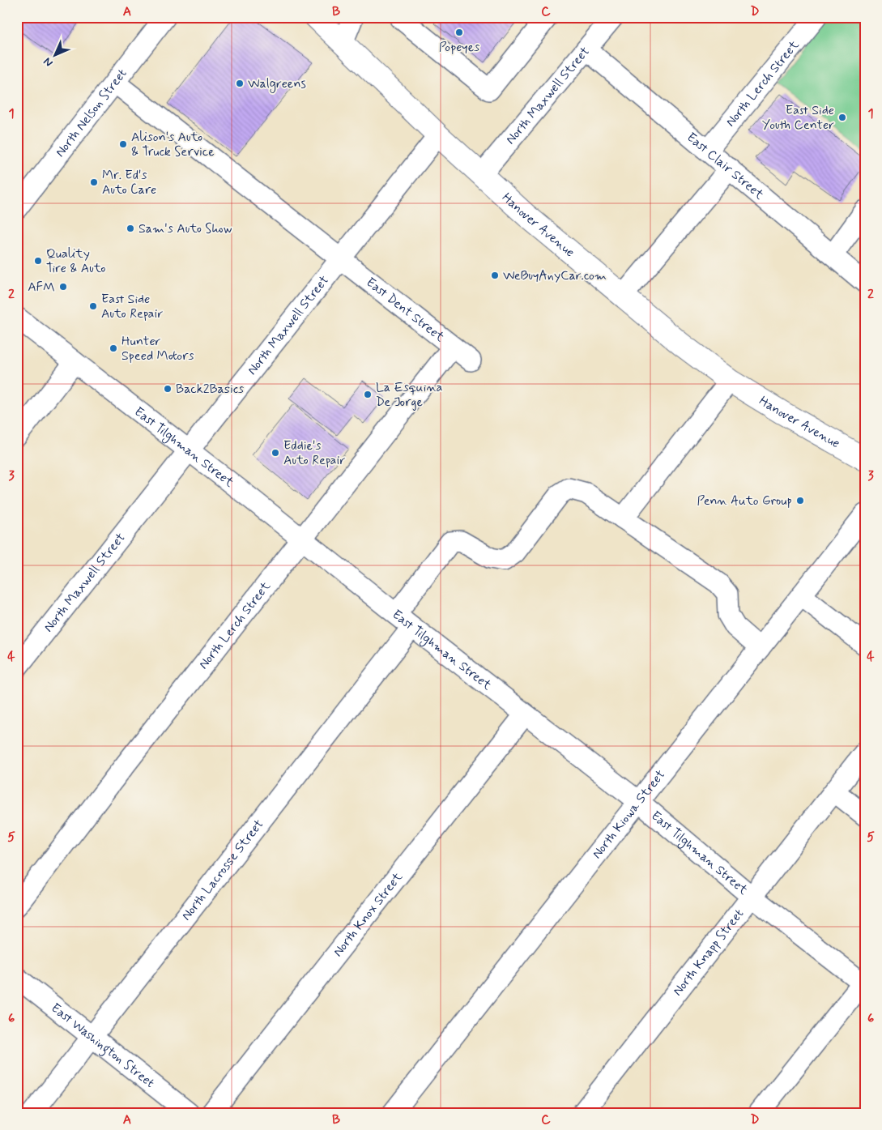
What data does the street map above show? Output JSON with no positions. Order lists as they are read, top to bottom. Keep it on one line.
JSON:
{"streets":{"main road":["Hanover Avenue"],"street":["North Lerch Street","North Maxwell Street","North Nelson Street","East Clair Street","East Dent Street","East Tilghman Street","North Kiowa Street","North Lacrosse Street","North Knox Street","North Knapp Street","East Washington Street"]},"crossings":[["North Lerch Street","East Clair Street"],["North Lerch Street","East Dent Street"],["North Lerch Street","East Tilghman Street"],["North Maxwell Street","East Clair Street"],["North Maxwell Street","Hanover Avenue"],["North Maxwell Street","East Dent Street"],["North Maxwell Street","East Tilghman Street"],["North Nelson Street","East Dent Street"],["East Tilghman Street","North Kiowa Street"],["East Tilghman Street","North Lacrosse Street"],["East Tilghman Street","North Knox Street"],["East Tilghman Street","North Knapp Street"],["North Lacrosse Street","East Washington Street"]],"places":["Popeyes","Walgreens","East Side Youth Center","Alison's Auto & Truck Service","Mr. Ed's Auto Care","Sam's Auto Show","Quality Tire & Auto","WeBuyAnyCar.com","AFM","East Side Auto Repair","Hunter Speed Motors","Back2Basics","La Esquina De Jorge","Eddie's Auto Repair","Penn Auto Group"],"north":"bottom left","grid":{"columns":["A","B","C","D"],"rows":["1","2","3","4","5","6"]}}
